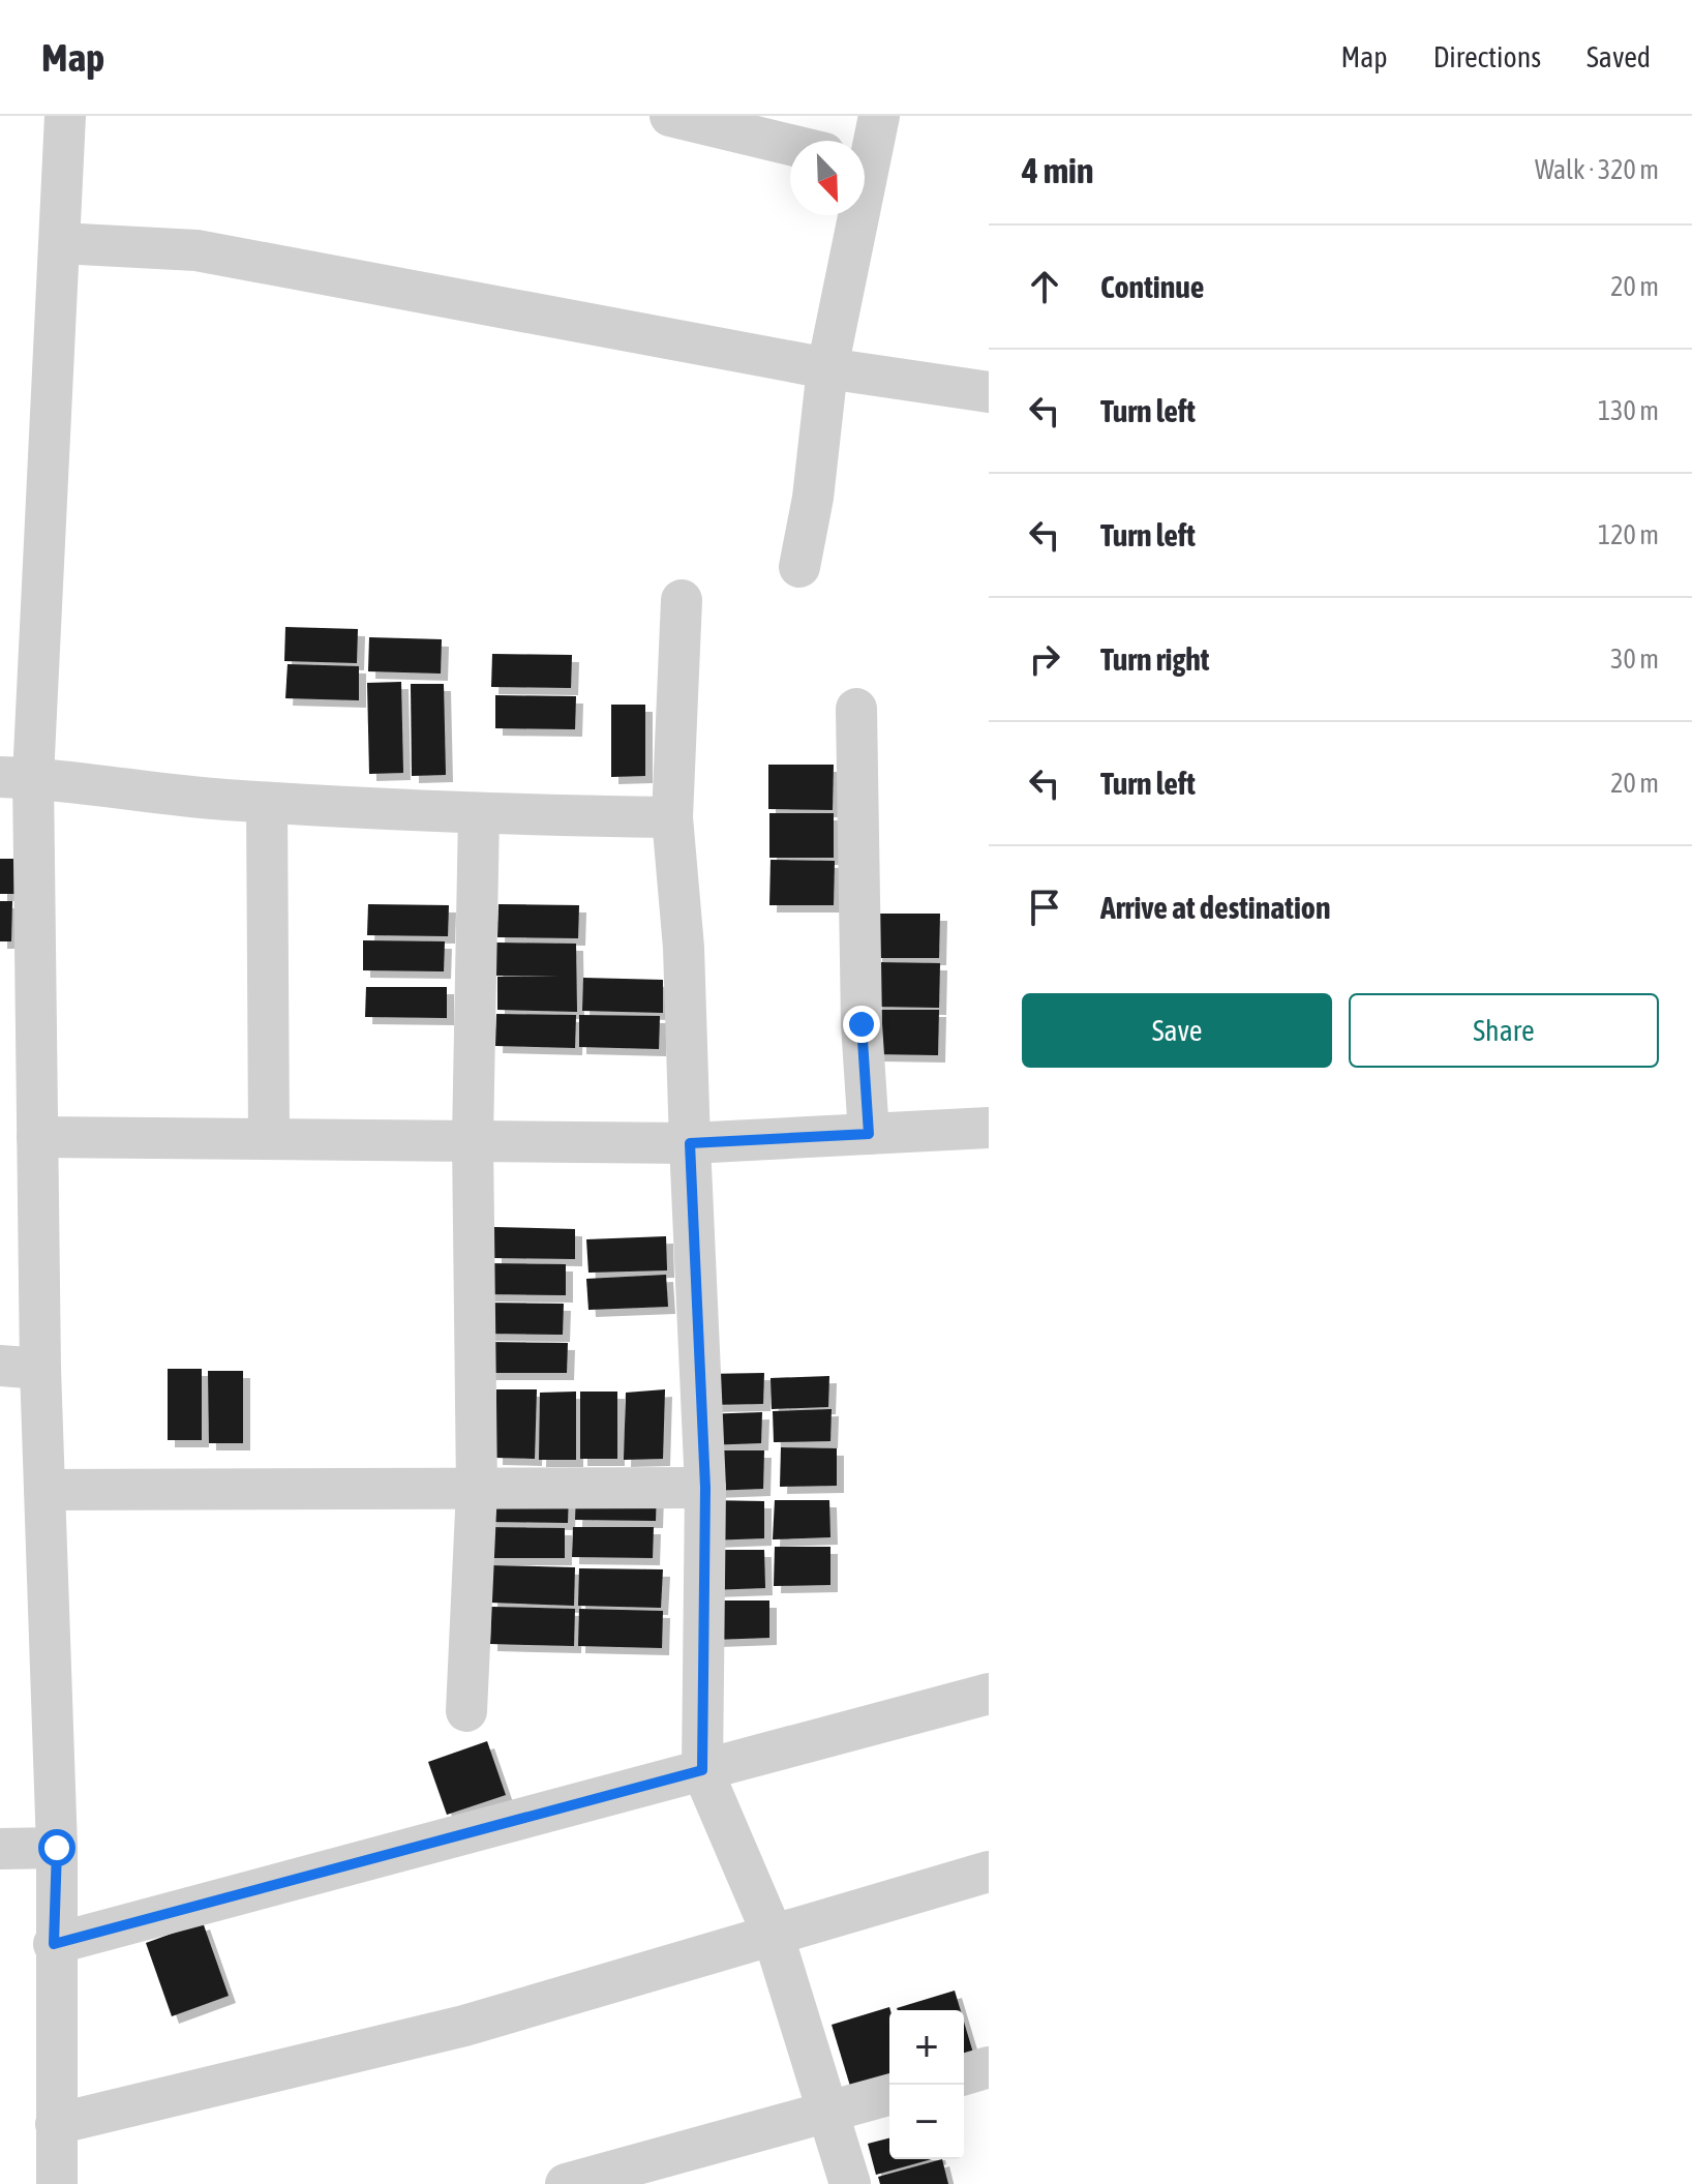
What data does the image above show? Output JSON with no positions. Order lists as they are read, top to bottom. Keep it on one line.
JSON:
{"north":"bottom right","page":{"header":"Map","nav":["Map","Directions","Saved"],"heading":["4 min","Walk · 320 m"],"list":[["Continue","20 m"],["Turn left","130 m"],["Turn left","120 m"],["Turn right","30 m"],["Turn left","20 m"],"Arrive at destination"],"buttons":["Save","Share"],"map_buttons":["+","−"]}}
